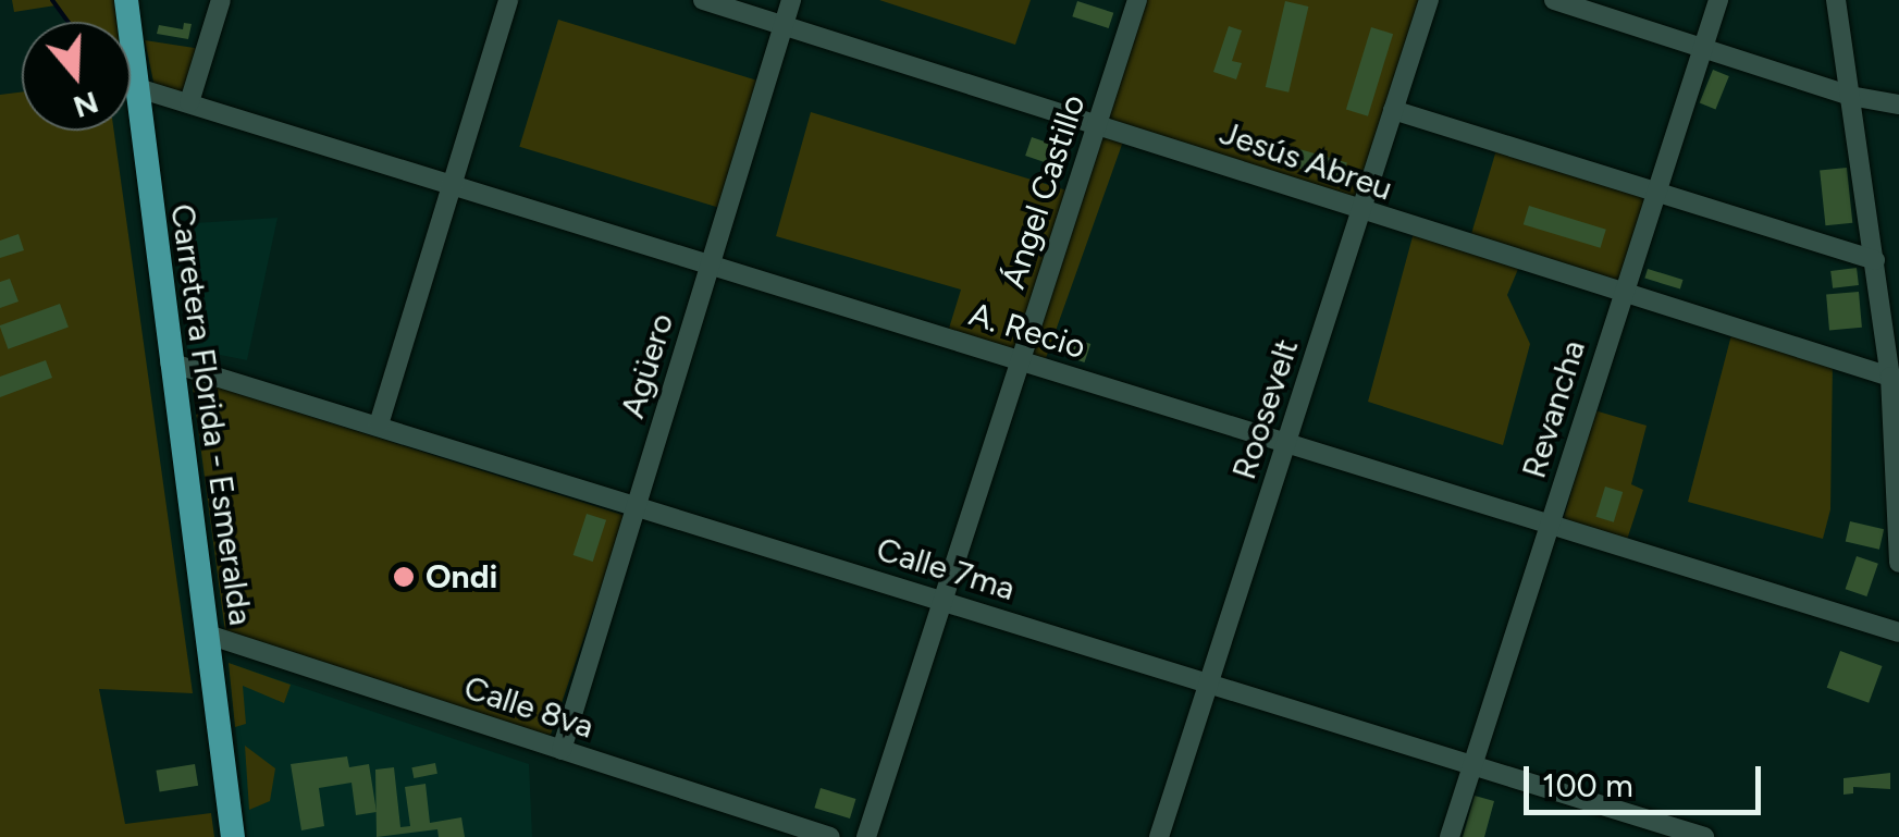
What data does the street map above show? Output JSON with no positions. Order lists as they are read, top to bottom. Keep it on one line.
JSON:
{"streets":{"main road":["Carretera Florida - Esmeralda"],"street":["Jesús Abreu","Ángel Castillo","A. Recio","Agüero","Roosevelt","Revancha","Calle 7ma","Calle 8va"]},"crossings":[["Jesús Abreu","Ángel Castillo"],["Jesús Abreu","Agüero"],["Jesús Abreu","Roosevelt"],["Jesús Abreu","Revancha"],["Ángel Castillo","A. Recio"],["Ángel Castillo","Calle 7ma"],["A. Recio","Agüero"],["A. Recio","Roosevelt"],["A. Recio","Revancha"],["A. Recio","Carretera Florida - Esmeralda"],["Agüero","Calle 7ma"],["Agüero","Calle 8va"],["Roosevelt","Calle 7ma"],["Revancha","Calle 7ma"],["Carretera Florida - Esmeralda","Calle 7ma"],["Carretera Florida - Esmeralda","Calle 8va"]],"places":["Ondi"],"scale_bar":"100 m","north":"bottom"}
